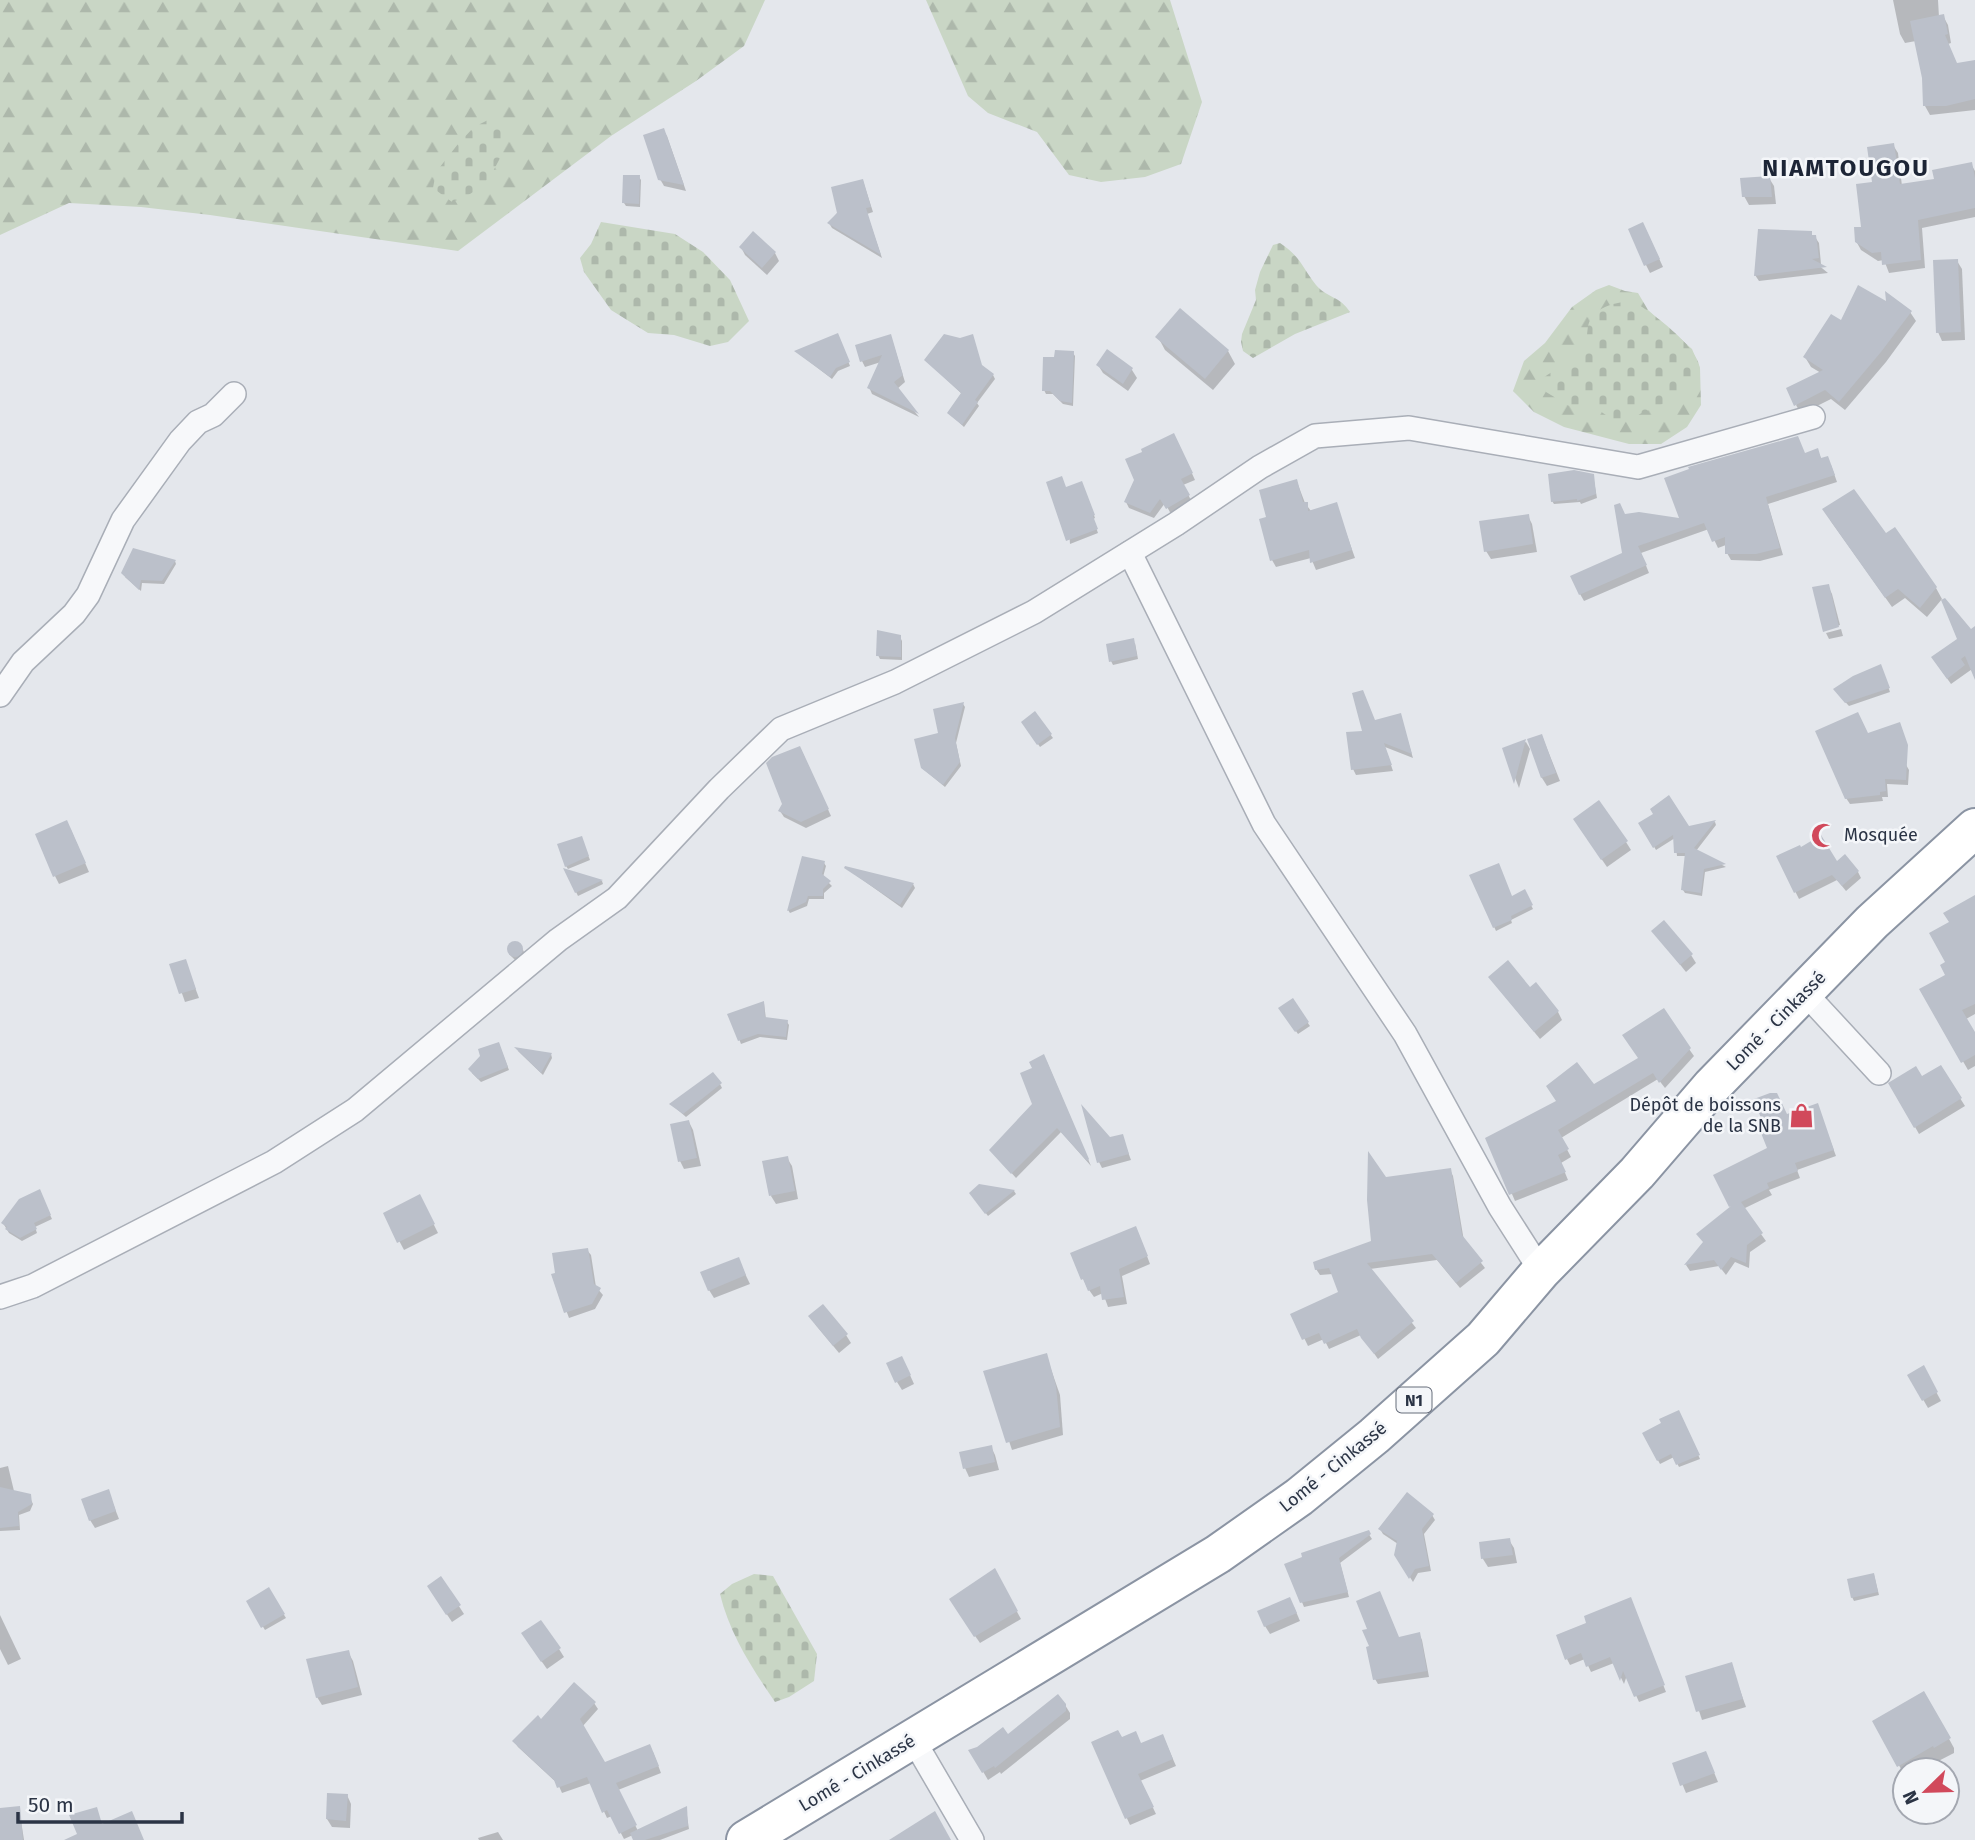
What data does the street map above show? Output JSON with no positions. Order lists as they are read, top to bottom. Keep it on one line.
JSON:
{"streets":{"highway":["Lomé - Cinkassé","N1"]},"districts":["NIAMTOUGOU"],"places":{"mosque":["Mosquée"],"shop":["Dépôt de boissons de la SNB"]},"scale_bar":"50 m","north":"bottom left"}
